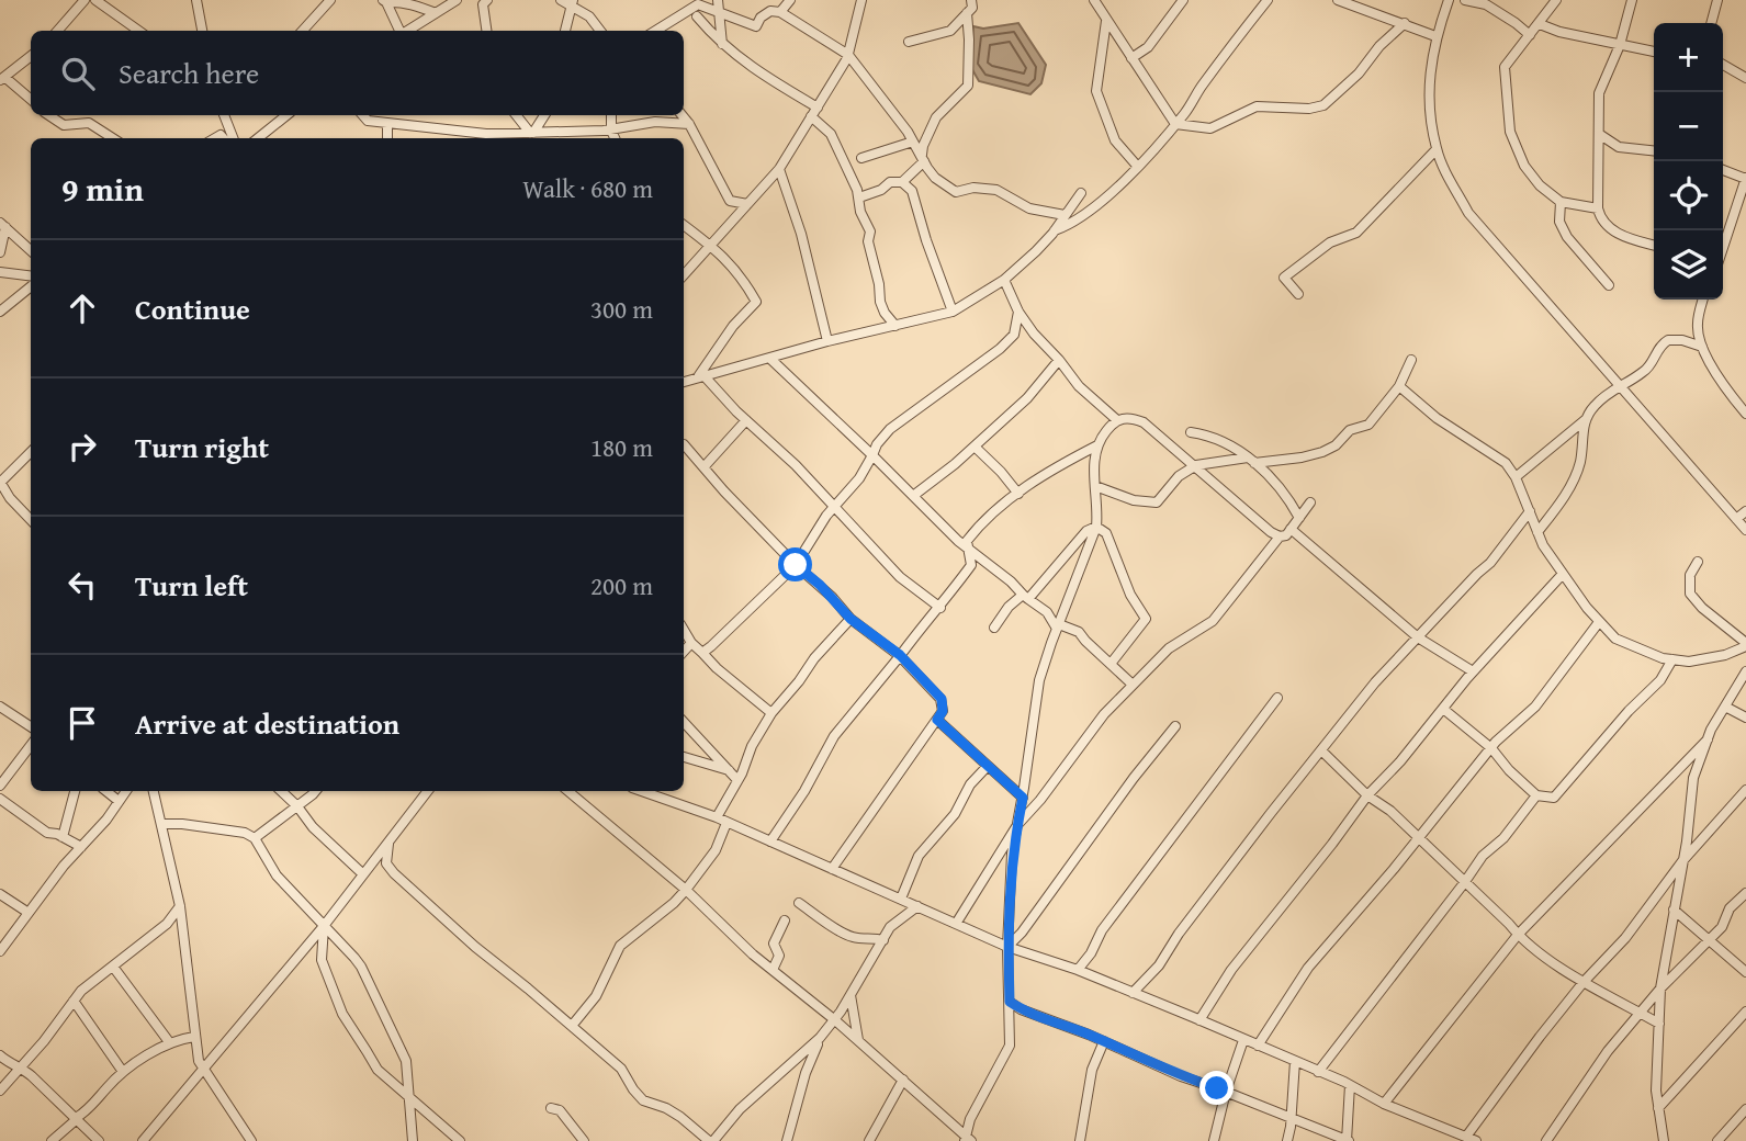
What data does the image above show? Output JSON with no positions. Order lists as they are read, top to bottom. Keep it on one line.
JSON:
{"page":{"map_buttons":["+","−"],"search":"Search here","heading":["9 min","Walk · 680 m"],"list":[["Continue","300 m"],["Turn right","180 m"],["Turn left","200 m"],"Arrive at destination"]}}
